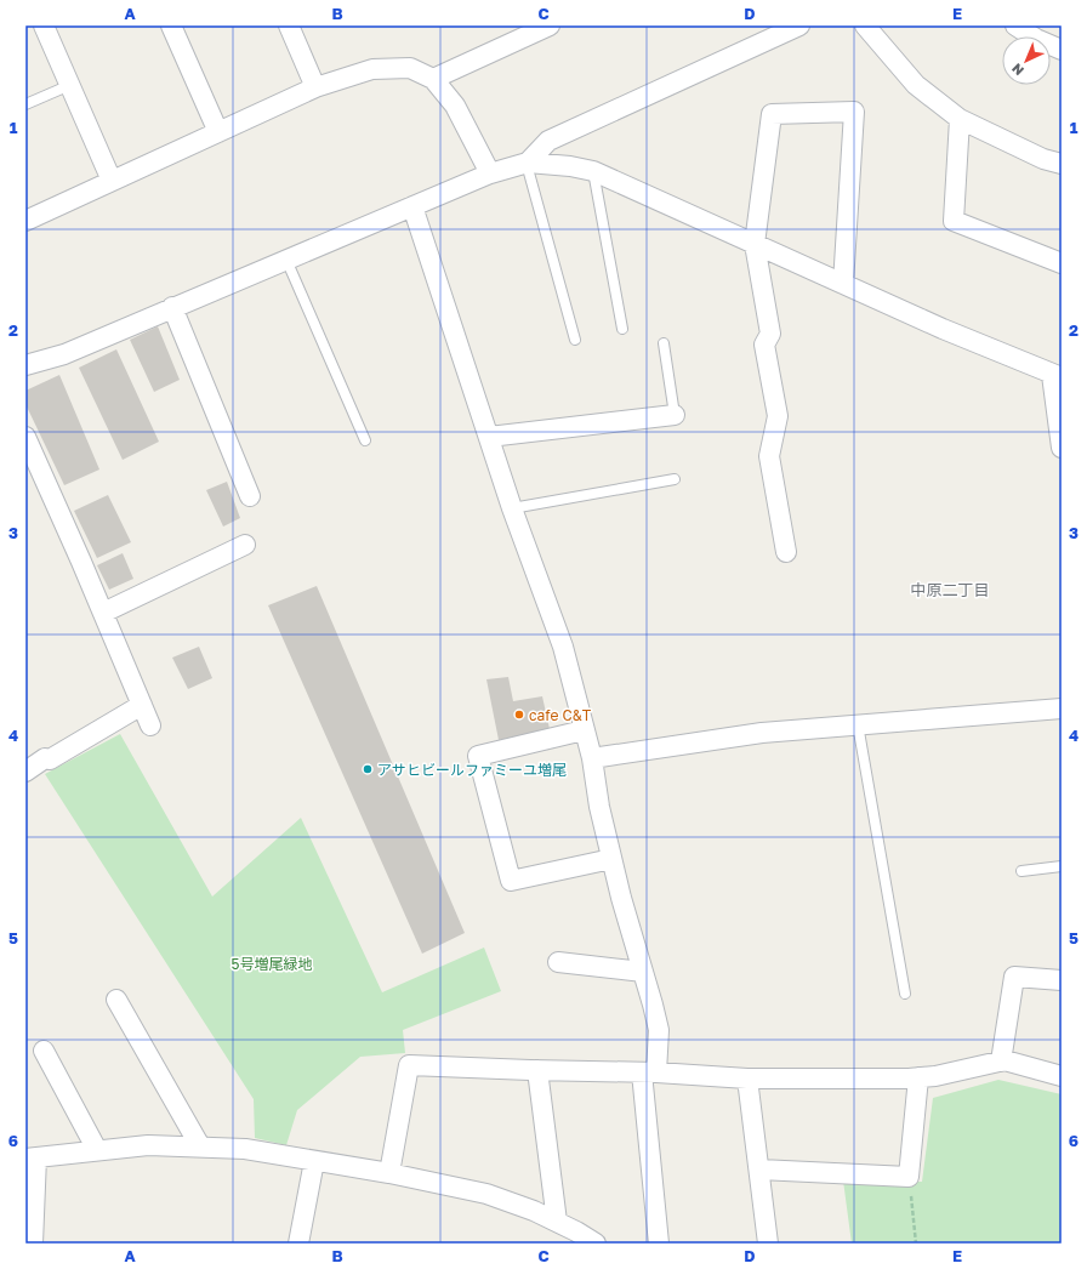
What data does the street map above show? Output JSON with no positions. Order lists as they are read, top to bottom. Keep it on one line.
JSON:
{"districts":["中原二丁目"],"parks":["5号増尾緑地"],"places":["cafe C&T","アサヒビールファミーユ増尾"],"north":"bottom left","grid":{"columns":["A","B","C","D","E"],"rows":["1","2","3","4","5","6"]}}
